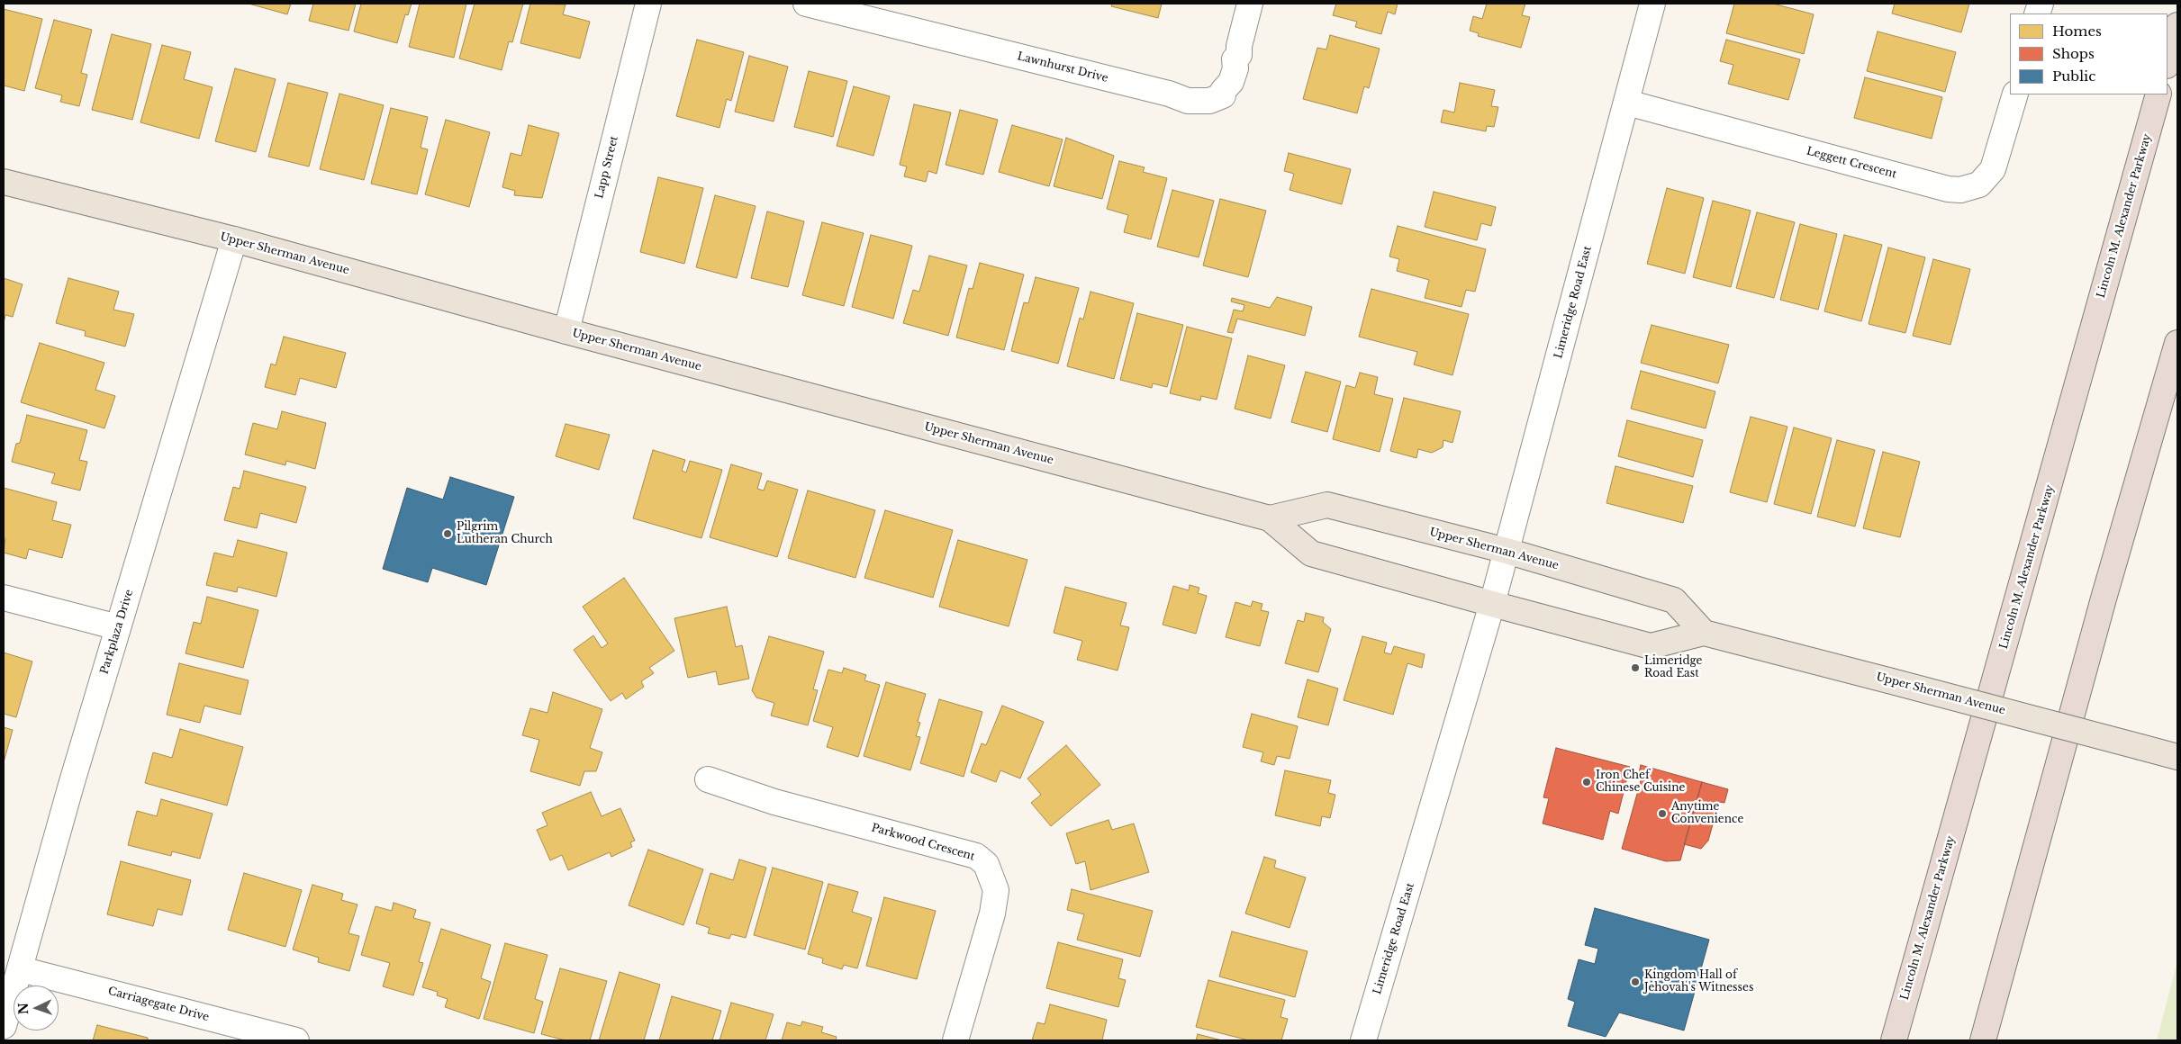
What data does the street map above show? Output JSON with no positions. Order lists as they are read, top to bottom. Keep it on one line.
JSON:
{"streets":{"highway":["Lincoln M. Alexander Parkway"],"main road":["Upper Sherman Avenue"],"street":["Lawnhurst Drive","Leggett Crescent","Lapp Street","Limeridge Road East","Parkplaza Drive","Parkwood Crescent","Carriagegate Drive"]},"crossings":[["Leggett Crescent","Limeridge Road East"],["Lapp Street","Upper Sherman Avenue"],["Upper Sherman Avenue","Limeridge Road East"],["Upper Sherman Avenue","Parkplaza Drive"],["Parkplaza Drive","Carriagegate Drive"]],"places":["Pilgrim Lutheran Church","Limeridge Road East","Iron Chef Chinese Cuisine","Anytime Convenience","Kingdom Hall of Jehovah's Witnesses"],"legend":["Homes","Shops","Public"],"north":"left"}
